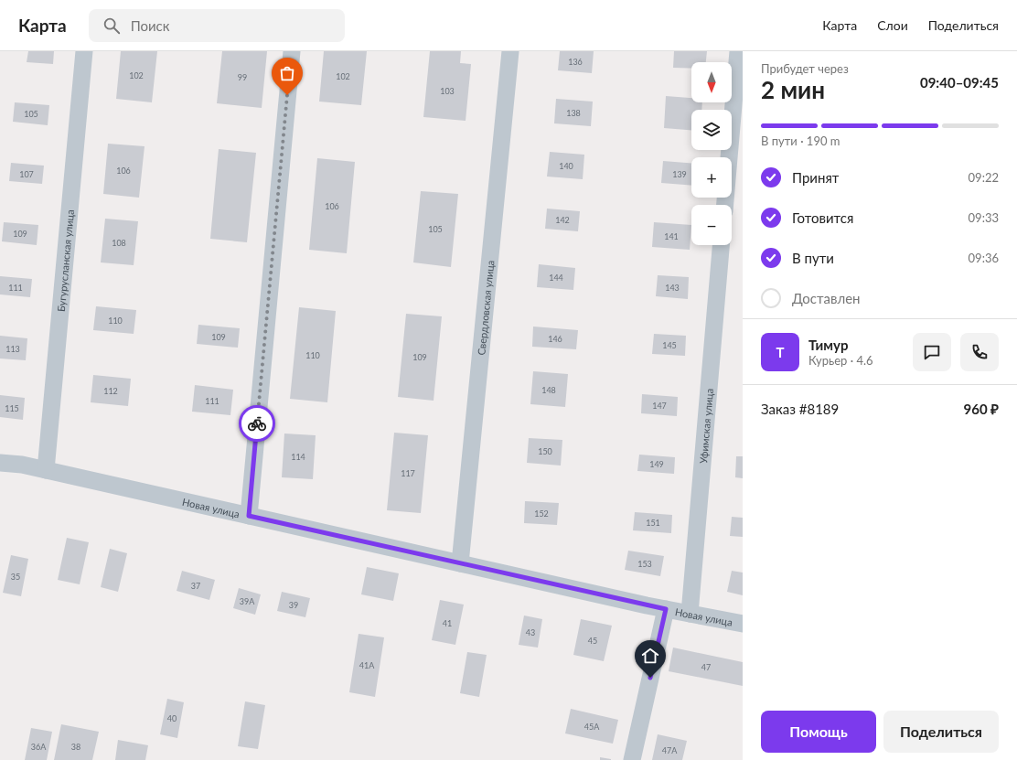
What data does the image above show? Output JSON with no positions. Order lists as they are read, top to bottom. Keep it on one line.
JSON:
{"streets":{"street":["Бугурусланская улица","Свердловская улица","Уфимская улица","Новая улица"]},"crossings":[["Бугурусланская улица","Новая улица"],["Свердловская улица","Новая улица"],["Уфимская улица","Новая улица"]],"house_numbers":["136","102","102","99","103","138","105","140","106","107","139","106","142","105","109","141","108","144","111","143","110","109","146","145","113","110","109","148","112","111","147","115","150","114","149","117","152","151","153","35","37","39А","39","41","43","45","41А","47","40","45А","36А","38","47А"],"north":"bottom","page":{"header":"Карта","search":"Поиск","nav":["Карта","Слои","Поделиться"],"heading":["2 мин","Прибудет через","09:40–09:45"],"panel":["Тимур","Курьер · 4.6","Заказ #8189","960 ₽"],"map_buttons":["+","−"],"bar":"В пути · 190 m","list":[["Принят","09:22"],["Готовится","09:33"],["В пути","09:36"],"Доставлен"],"round":"Т","buttons":["Помощь","Поделиться"]}}
